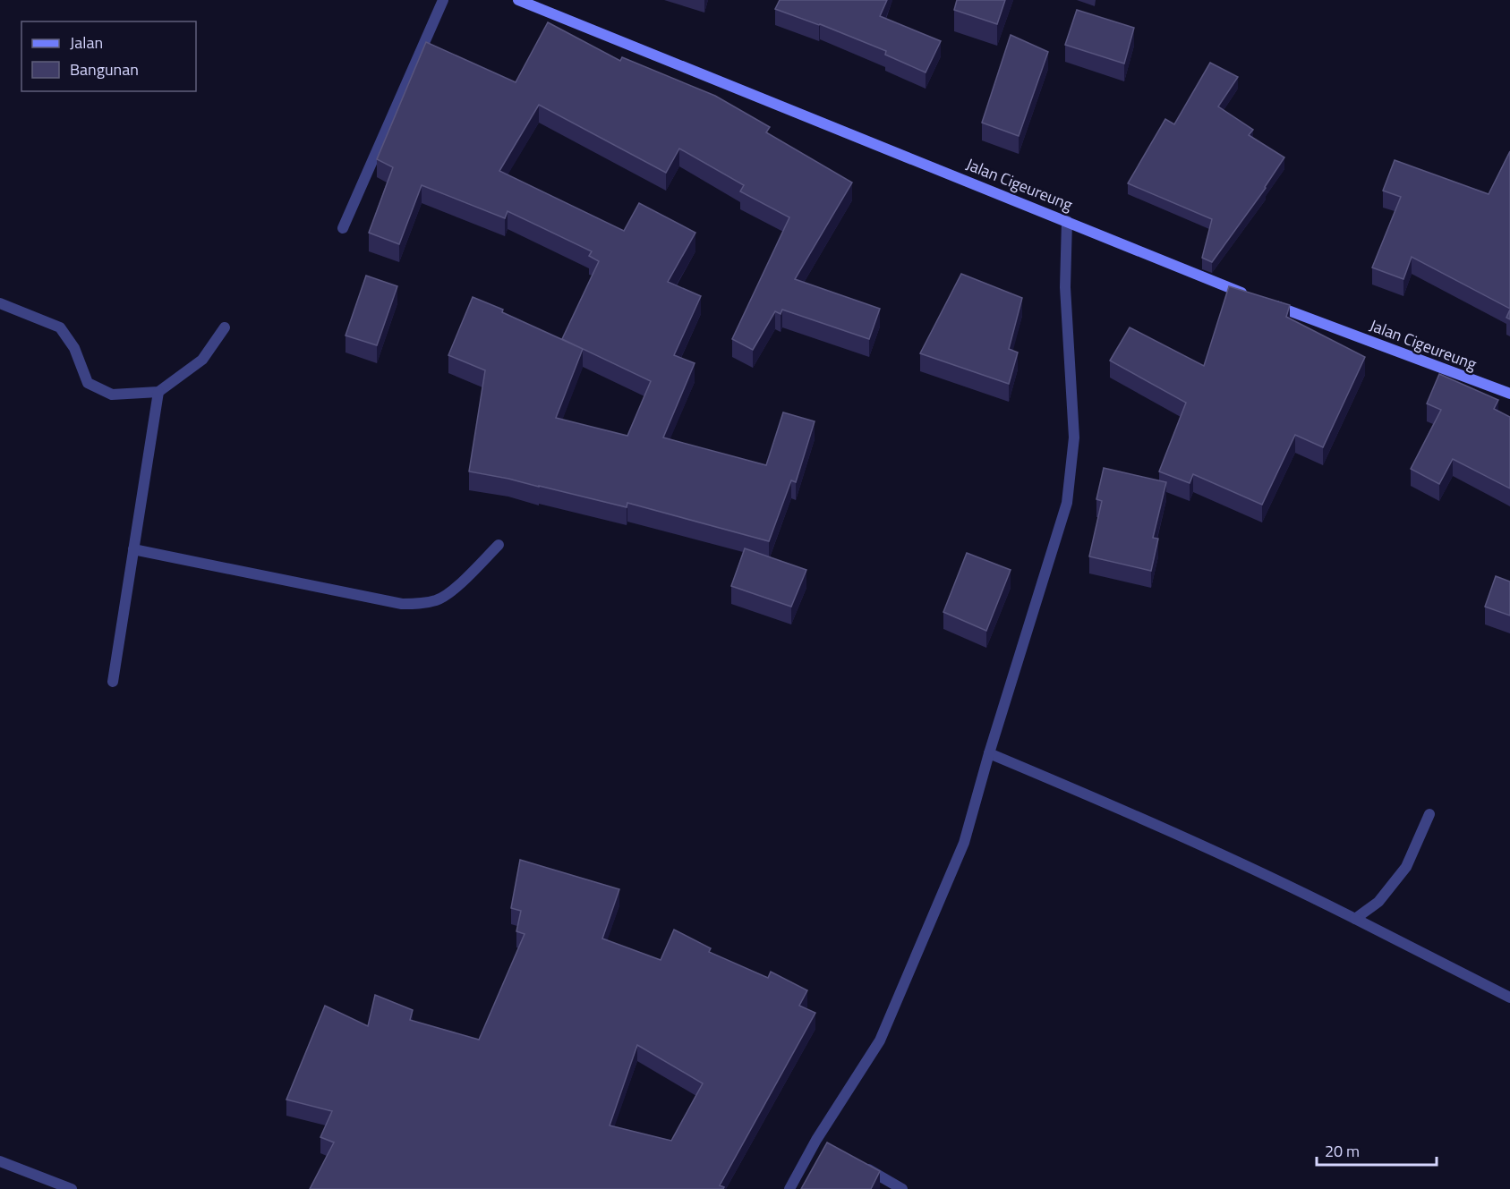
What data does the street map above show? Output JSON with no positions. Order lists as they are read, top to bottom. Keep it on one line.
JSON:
{"streets":{"street":["Jalan Cigeureung"]},"legend":["Jalan","Bangunan"],"scale_bar":"20 m"}
